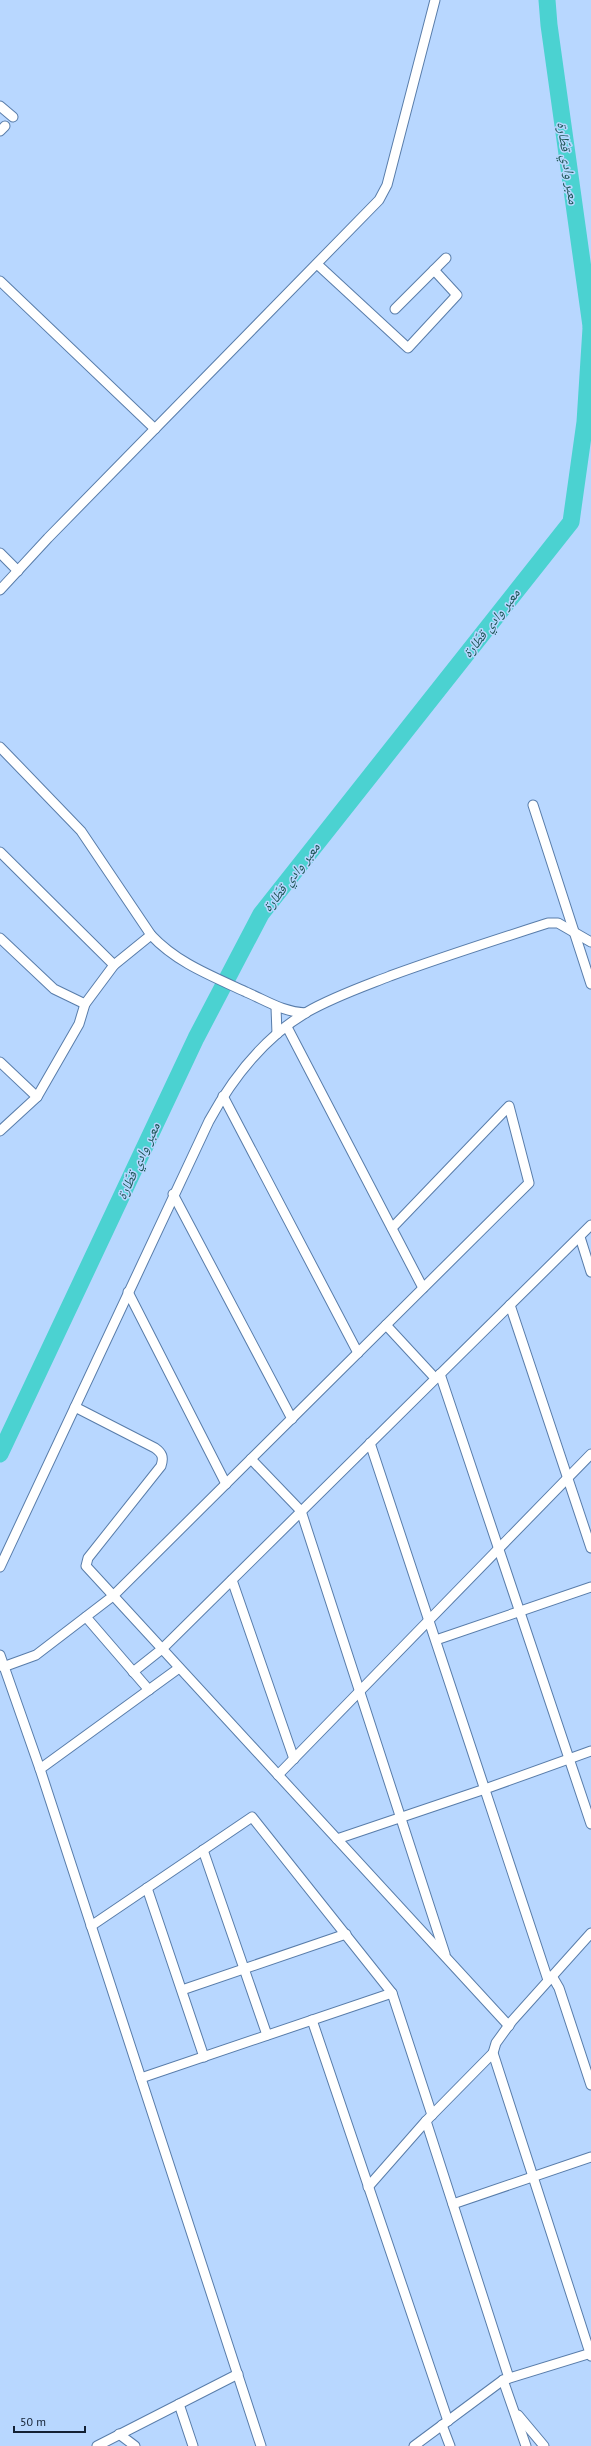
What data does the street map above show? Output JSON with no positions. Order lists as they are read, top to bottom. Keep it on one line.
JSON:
{"water":["معبر وادي قطّارة"],"scale_bar":"50 m"}
